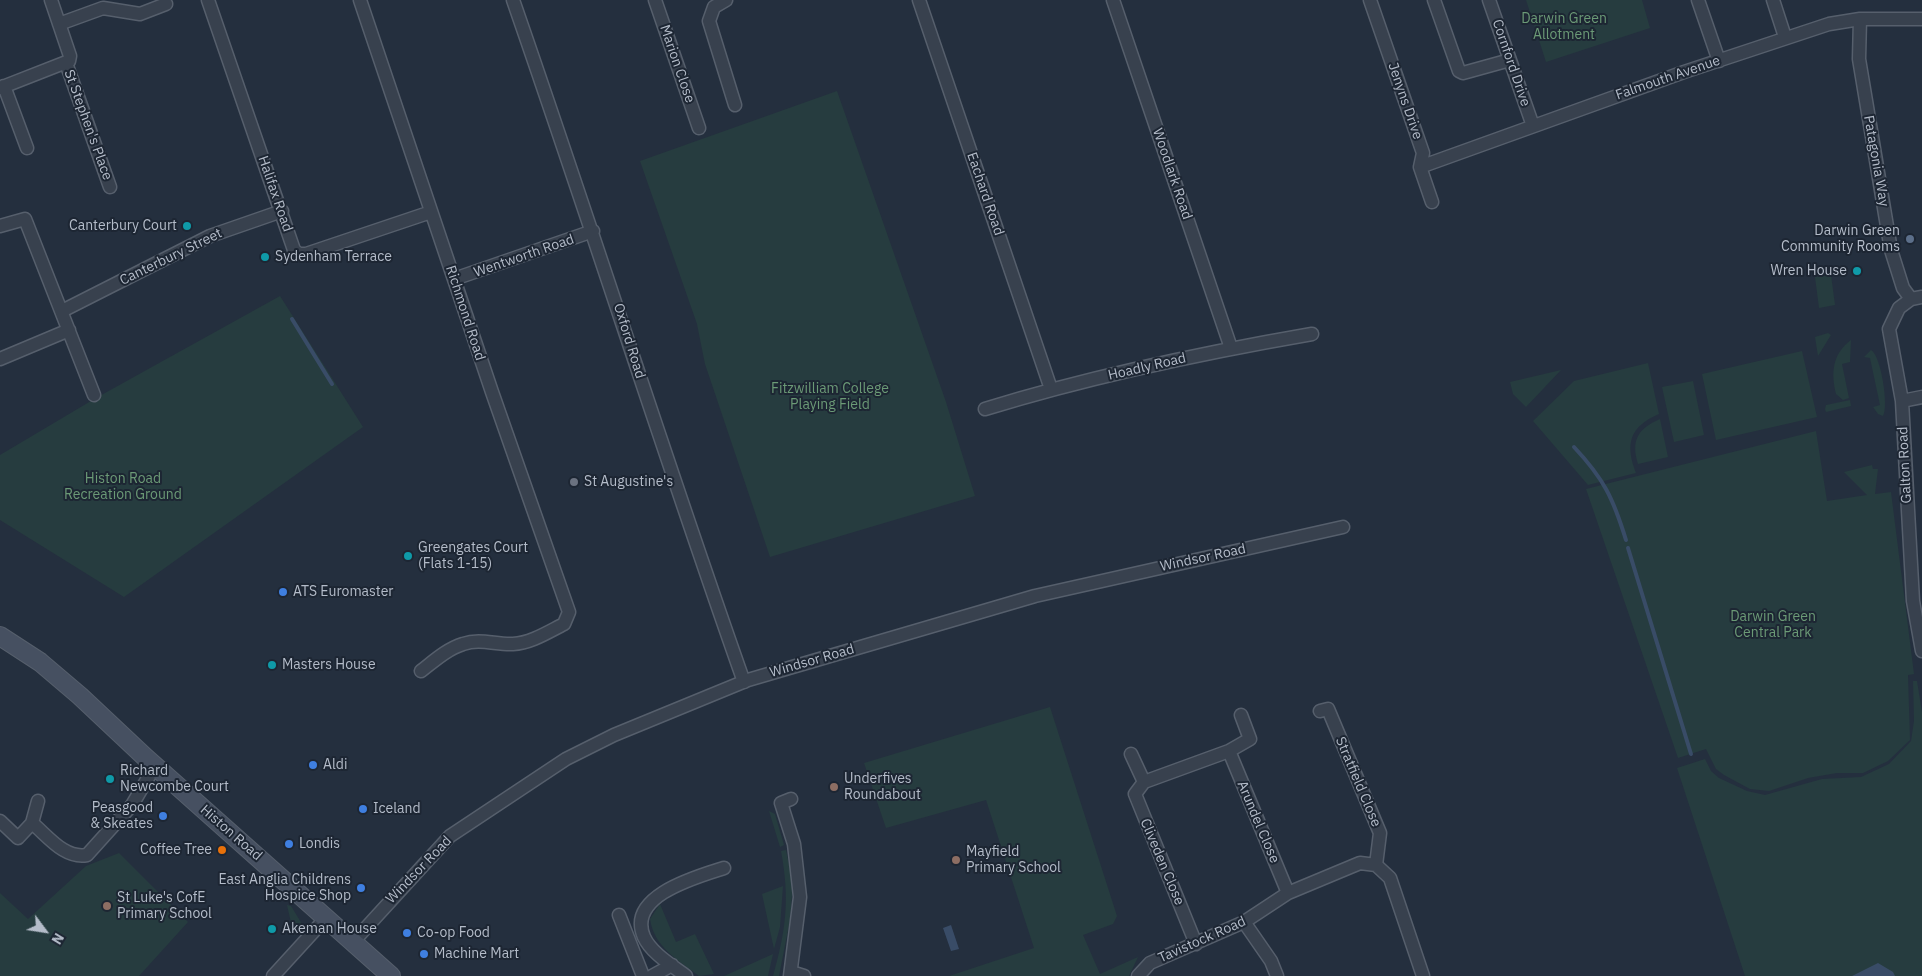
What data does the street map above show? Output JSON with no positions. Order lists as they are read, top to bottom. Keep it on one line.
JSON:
{"streets":{"main road":["Histon Road"],"street":["Cornford Drive","Marion Close","Falmouth Avenue","Jenyns Drive","St Stephen's Place","Patagonia Way","Woodlark Road","Halifax Road","Eachard Road","Wentworth Road","Canterbury Street","Richmond Road","Oxford Road","Hoadly Road","Galton Road","Windsor Road","Stratfield Close","Arundel Close","Cliveden Close","Tavistock Road"]},"crossings":[["Cornford Drive","Falmouth Avenue"],["Falmouth Avenue","Jenyns Drive"],["Falmouth Avenue","Patagonia Way"],["Patagonia Way","Galton Road"],["Woodlark Road","Hoadly Road"],["Halifax Road","Canterbury Street"],["Halifax Road","Richmond Road"],["Eachard Road","Hoadly Road"],["Wentworth Road","Richmond Road"],["Wentworth Road","Oxford Road"],["Oxford Road","Windsor Road"],["Windsor Road","Histon Road"],["Stratfield Close","Tavistock Road"],["Arundel Close","Tavistock Road"],["Cliveden Close","Tavistock Road"]],"parks":["Darwin Green Allotment","Fitzwilliam College Playing Field","Histon Road Recreation Ground","Darwin Green Central Park"],"places":["Canterbury Court","Darwin Green Community Rooms","Sydenham Terrace","Wren House","St Augustine's","Greengates Court (Flats 1-15)","ATS Euromaster","Masters House","Aldi","Richard Newcombe Court","Underfives Roundabout","Iceland","Peasgood & Skeates","Londis","Coffee Tree","Mayfield Primary School","East Anglia Childrens Hospice Shop","St Luke's CofE Primary School","Akeman House","Co-op Food","Machine Mart"],"north":"bottom right"}
